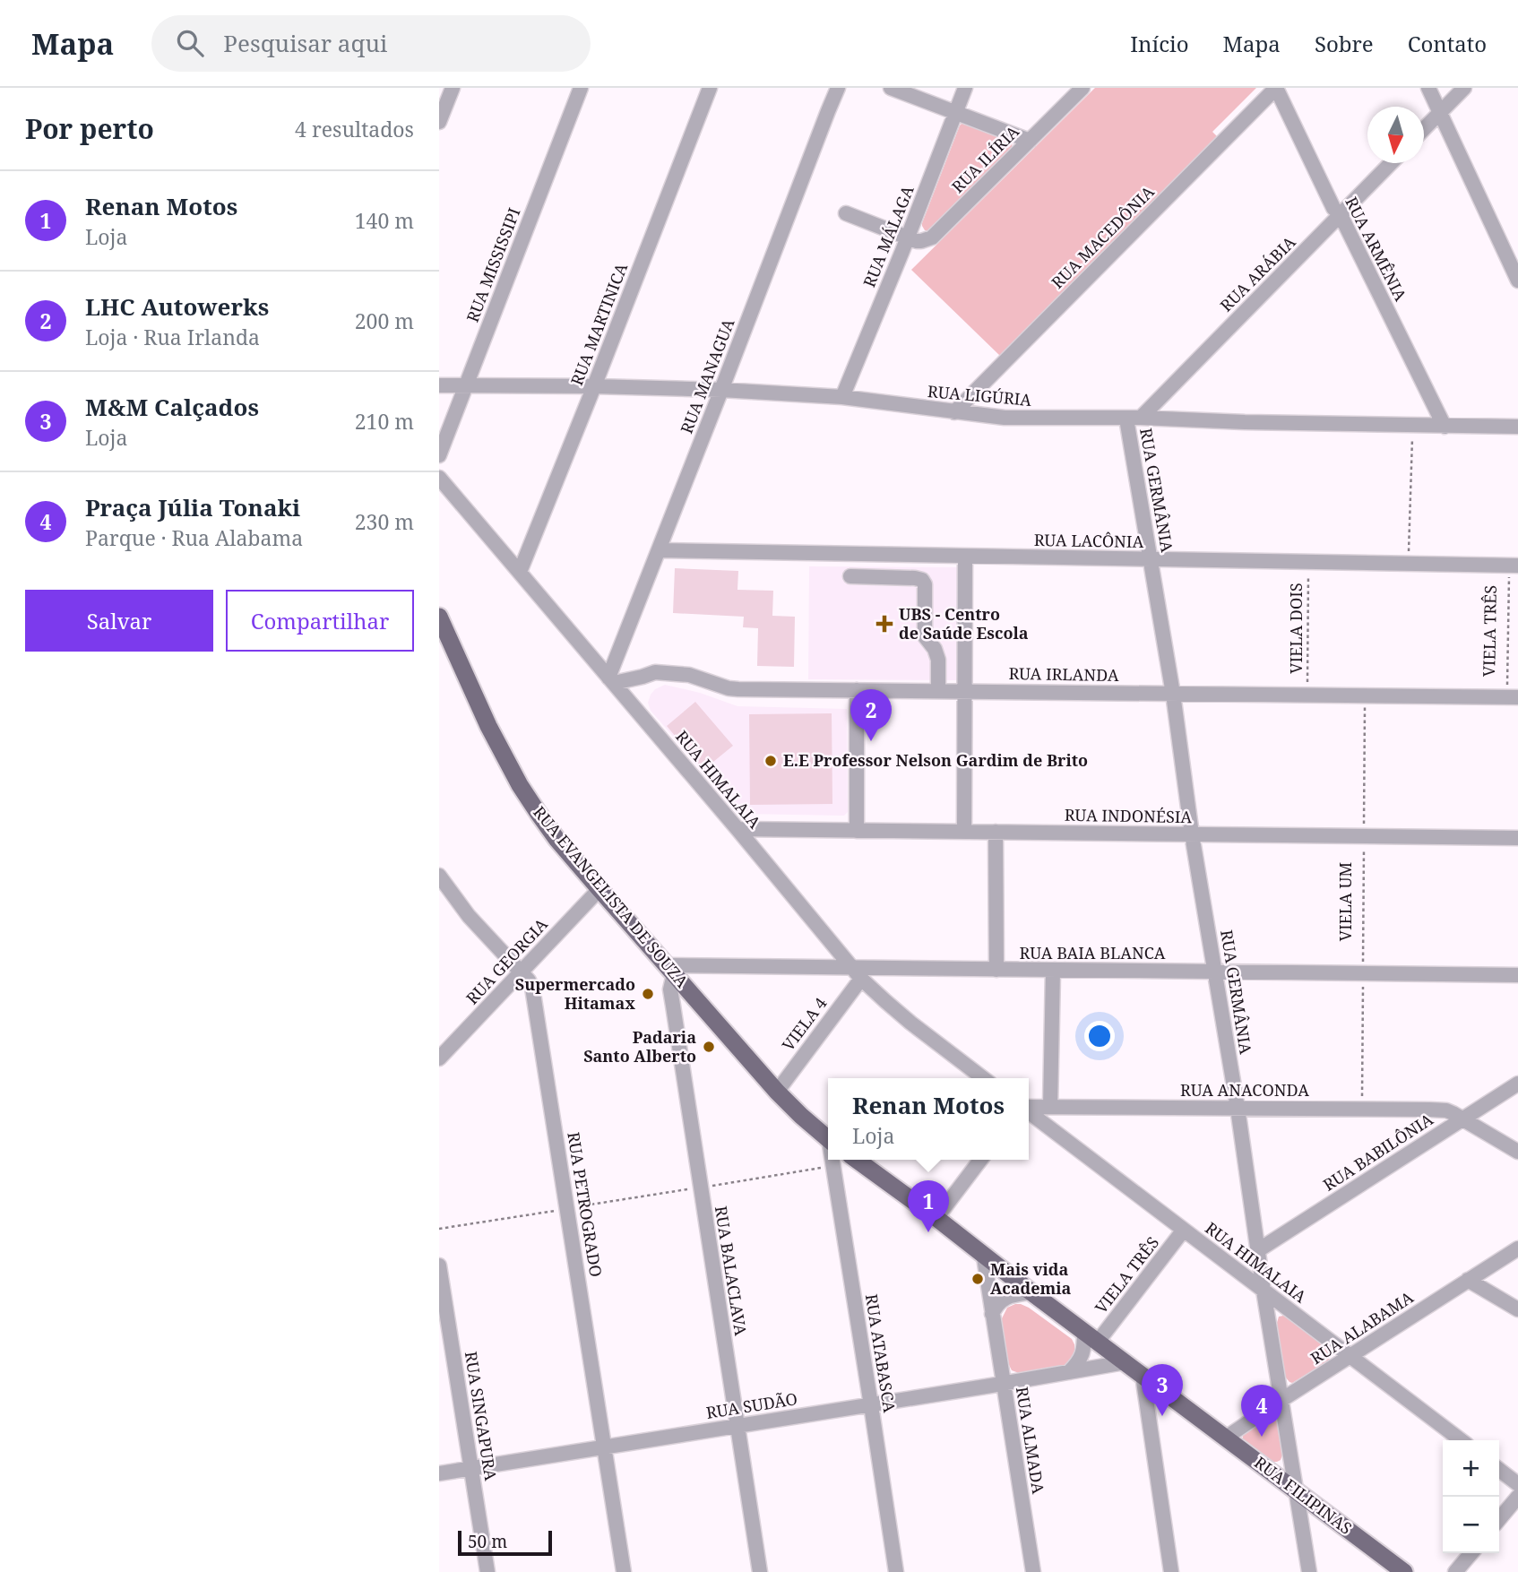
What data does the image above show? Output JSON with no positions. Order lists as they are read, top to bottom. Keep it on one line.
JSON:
{"streets":{"main road":["RUA EVANGELISTA DE SOUZA","RUA FILIPINAS"],"street":["RUA ILÍRIA","RUA MÁLAGA","RUA MACEDÔNIA","RUA ARMÊNIA","RUA MISSISSIPI","RUA ARÁBIA","RUA MARTINICA","RUA MANAGUA","RUA LIGÚRIA","RUA GERMÂNIA","RUA LACÔNIA","VIELA TRÊS","RUA IRLANDA","RUA HIMALAIA","RUA INDONÉSIA","RUA BAIA BLANCA","RUA GEORGIA","VIELA 4","RUA ANACONDA","RUA BABILÔNIA","RUA PETROGRADO","RUA BALACLAVA","RUA ALABAMA","RUA ATABASCA","RUA SUDÃO","RUA SINGAPURA","RUA ALMADA"],"path":["VIELA DOIS","VIELA UM"]},"crossings":[["RUA ILÍRIA","RUA MÁLAGA"],["RUA MÁLAGA","RUA LIGÚRIA"],["RUA MACEDÔNIA","RUA ARMÊNIA"],["RUA MACEDÔNIA","RUA LIGÚRIA"],["RUA ARMÊNIA","RUA ARÁBIA"],["RUA ARMÊNIA","RUA LIGÚRIA"],["RUA MISSISSIPI","RUA LIGÚRIA"],["RUA ARÁBIA","RUA LIGÚRIA"],["RUA ARÁBIA","RUA GERMÂNIA"],["RUA MARTINICA","RUA LIGÚRIA"],["RUA MARTINICA","RUA HIMALAIA"],["RUA MANAGUA","RUA LIGÚRIA"],["RUA MANAGUA","RUA LACÔNIA"],["RUA MANAGUA","RUA IRLANDA"],["RUA MANAGUA","RUA HIMALAIA"],["RUA LIGÚRIA","RUA GERMÂNIA"],["RUA GERMÂNIA","RUA LACÔNIA"],["RUA GERMÂNIA","RUA IRLANDA"],["RUA GERMÂNIA","RUA HIMALAIA"],["RUA GERMÂNIA","RUA INDONÉSIA"],["RUA GERMÂNIA","RUA BAIA BLANCA"],["RUA GERMÂNIA","RUA ANACONDA"],["RUA GERMÂNIA","RUA BABILÔNIA"],["RUA GERMÂNIA","RUA ALABAMA"],["RUA GERMÂNIA","RUA FILIPINAS"],["RUA LACÔNIA","VIELA DOIS"],["RUA LACÔNIA","VIELA TRÊS"],["VIELA DOIS","RUA IRLANDA"],["VIELA TRÊS","RUA IRLANDA"],["VIELA TRÊS","RUA HIMALAIA"],["RUA IRLANDA","RUA HIMALAIA"],["RUA IRLANDA","VIELA UM"],["RUA HIMALAIA","RUA INDONÉSIA"],["RUA HIMALAIA","RUA BAIA BLANCA"],["RUA HIMALAIA","VIELA 4"],["RUA HIMALAIA","RUA ALABAMA"],["RUA INDONÉSIA","VIELA UM"],["RUA EVANGELISTA DE SOUZA","RUA BAIA BLANCA"],["RUA EVANGELISTA DE SOUZA","RUA GEORGIA"],["RUA EVANGELISTA DE SOUZA","VIELA 4"],["RUA EVANGELISTA DE SOUZA","RUA BALACLAVA"],["VIELA UM","RUA BAIA BLANCA"],["VIELA UM","RUA ANACONDA"],["RUA BAIA BLANCA","VIELA 4"],["RUA BAIA BLANCA","RUA BALACLAVA"],["RUA GEORGIA","RUA PETROGRADO"],["RUA ANACONDA","RUA BABILÔNIA"],["RUA PETROGRADO","RUA SUDÃO"],["RUA BALACLAVA","RUA SUDÃO"],["RUA ALABAMA","RUA FILIPINAS"],["RUA ATABASCA","RUA SUDÃO"],["RUA SUDÃO","RUA SINGAPURA"],["RUA SUDÃO","RUA ALMADA"]],"places":{"health":["UBS - Centro de Saúde Escola"],"other":["E.E Professor Nelson Gardim de Brito","Supermercado Hitamax","Padaria Santo Alberto","Mais vida Academia"]},"scale_bar":"50 m","north":"bottom","page":{"header":"Mapa","search":"Pesquisar aqui","nav":["Início","Mapa","Sobre","Contato"],"heading":["Por perto","4 resultados"],"list":[{"mark":"1","name":"Renan Motos","note":"Loja","value":"140 m"},{"mark":"2","name":"LHC Autowerks","note":"Loja · Rua Irlanda","value":"200 m"},{"mark":"3","name":"M&M Calçados","note":"Loja","value":"210 m"},{"mark":"4","name":"Praça Júlia Tonaki","note":"Parque · Rua Alabama","value":"230 m"}],"buttons":["Salvar","Compartilhar"],"pins":["2","1","3","4"],"popup":["Renan Motos","Loja"],"map_buttons":["+","−"],"scale":"50 m"}}
